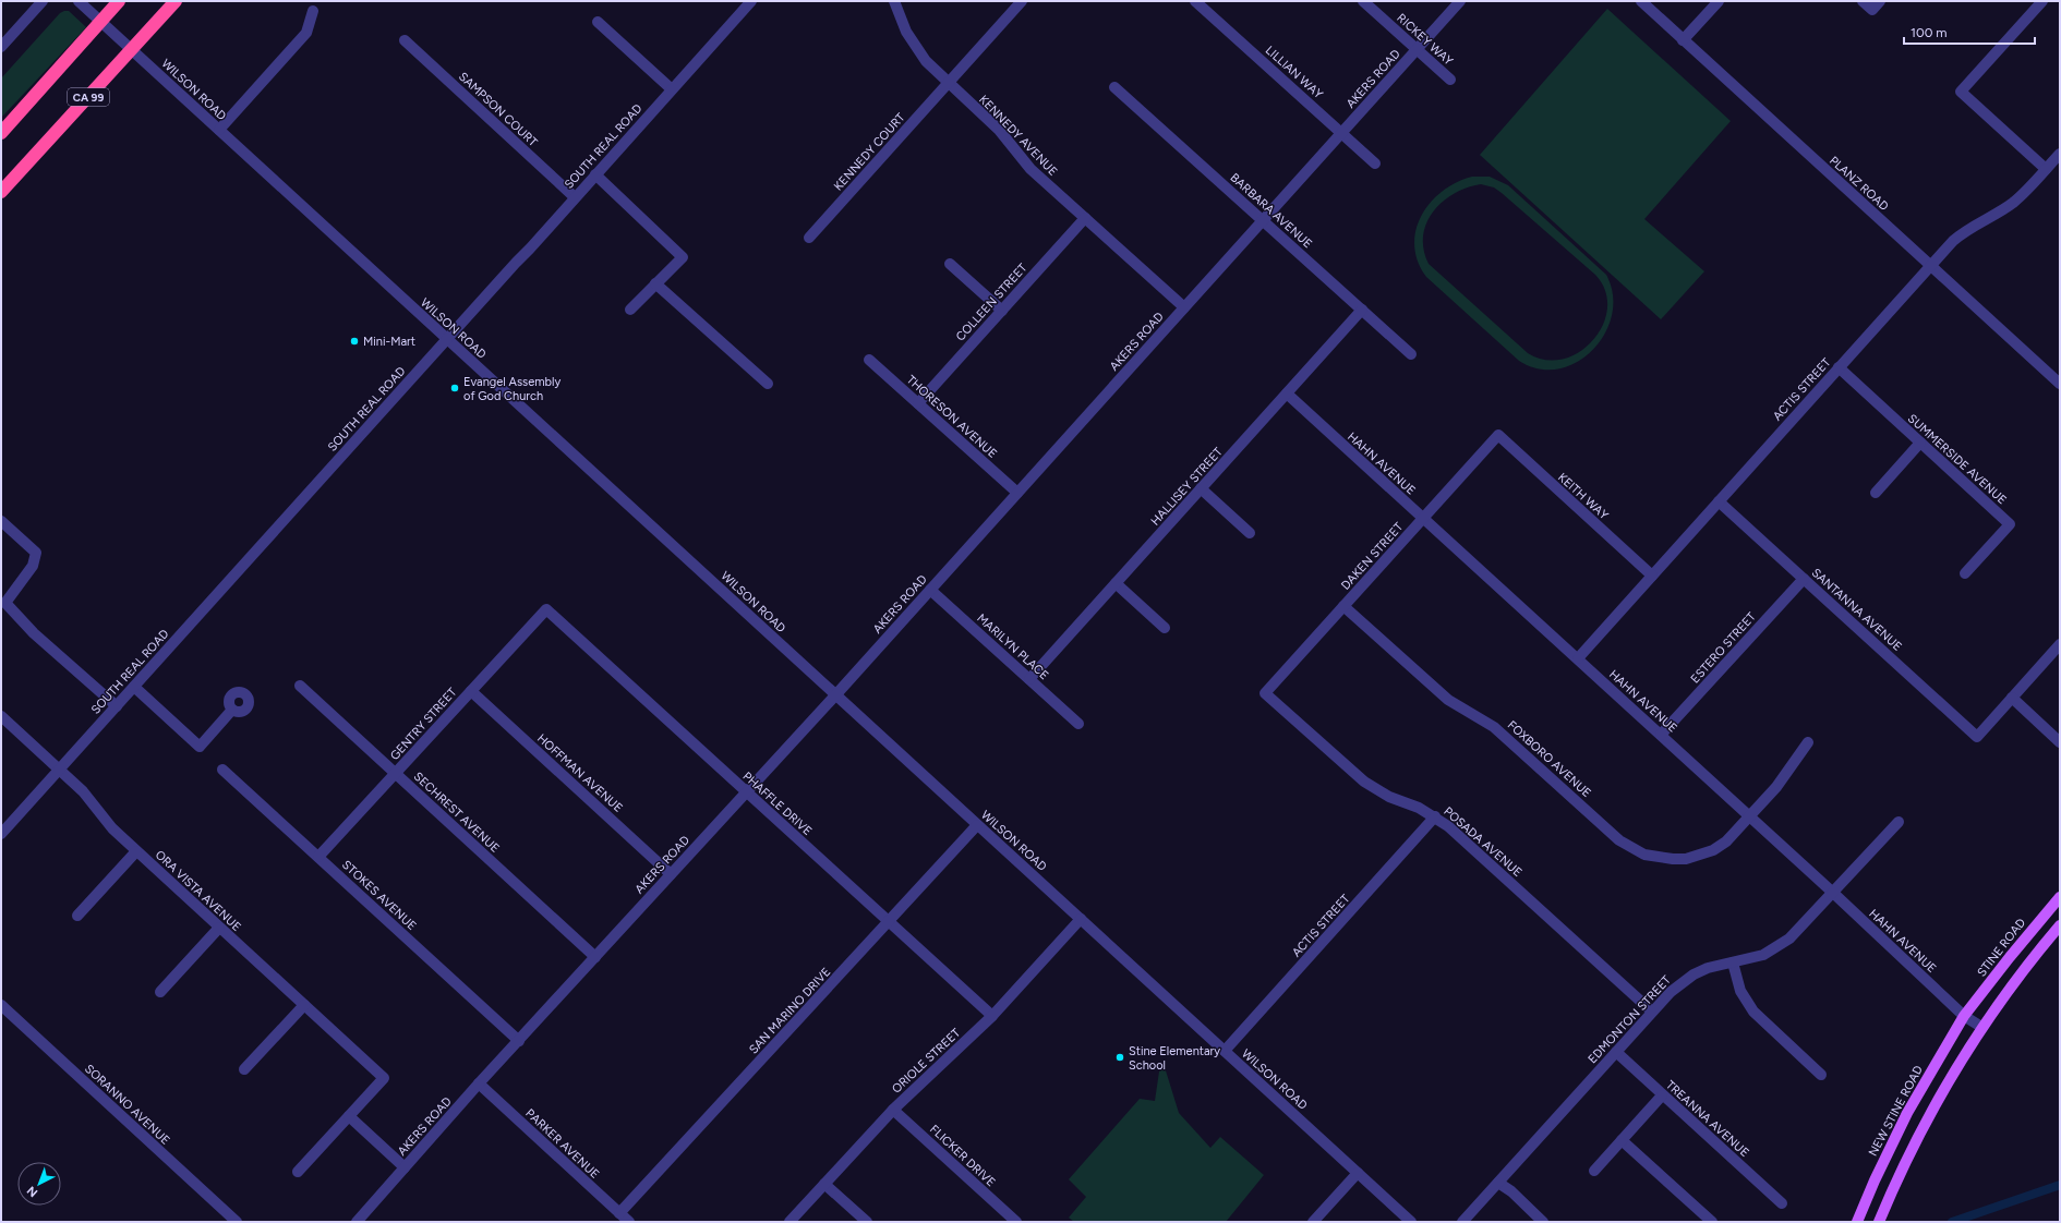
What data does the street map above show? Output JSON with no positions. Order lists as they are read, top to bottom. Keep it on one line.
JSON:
{"streets":{"highway":["CA 99"],"main road":["STINE ROAD","NEW STINE ROAD"],"street":["RICKEY WAY","LILLIAN WAY","AKERS ROAD","WILSON ROAD","SAMPSON COURT","KENNEDY AVENUE","SOUTH REAL ROAD","KENNEDY COURT","PLANZ ROAD","BARBARA AVENUE","COLLEEN STREET","ACTIS STREET","THORESON AVENUE","SUMMERSIDE AVENUE","HAHN AVENUE","HALLISEY STREET","KEITH WAY","DAKEN STREET","SANTANNA AVENUE","MARILYN PLACE","ESTERO STREET","GENTRY STREET","FOXBORO AVENUE","HOFFMAN AVENUE","PHAFFLE DRIVE","SECHREST AVENUE","POSADA AVENUE","ORA VISTA AVENUE","STOKES AVENUE","SAN MARINO DRIVE","EDMONTON STREET","ORIOLE STREET","SORANNO AVENUE","TREANNA AVENUE","PARKER AVENUE","FLICKER DRIVE"]},"crossings":[["RICKEY WAY","AKERS ROAD"],["LILLIAN WAY","AKERS ROAD"],["AKERS ROAD","WILSON ROAD"],["AKERS ROAD","KENNEDY AVENUE"],["AKERS ROAD","BARBARA AVENUE"],["AKERS ROAD","THORESON AVENUE"],["AKERS ROAD","MARILYN PLACE"],["AKERS ROAD","HOFFMAN AVENUE"],["AKERS ROAD","PHAFFLE DRIVE"],["AKERS ROAD","SECHREST AVENUE"],["AKERS ROAD","STOKES AVENUE"],["AKERS ROAD","PARKER AVENUE"],["WILSON ROAD","SOUTH REAL ROAD"],["WILSON ROAD","ACTIS STREET"],["WILSON ROAD","SAN MARINO DRIVE"],["WILSON ROAD","ORIOLE STREET"],["SAMPSON COURT","SOUTH REAL ROAD"],["KENNEDY AVENUE","KENNEDY COURT"],["KENNEDY AVENUE","COLLEEN STREET"],["SOUTH REAL ROAD","ORA VISTA AVENUE"],["PLANZ ROAD","ACTIS STREET"],["BARBARA AVENUE","HALLISEY STREET"],["COLLEEN STREET","THORESON AVENUE"],["ACTIS STREET","SUMMERSIDE AVENUE"],["ACTIS STREET","HAHN AVENUE"],["ACTIS STREET","KEITH WAY"],["ACTIS STREET","SANTANNA AVENUE"],["ACTIS STREET","POSADA AVENUE"],["HAHN AVENUE","HALLISEY STREET"],["HAHN AVENUE","DAKEN STREET"],["HAHN AVENUE","ESTERO STREET"],["HAHN AVENUE","FOXBORO AVENUE"],["HAHN AVENUE","STINE ROAD"],["HAHN AVENUE","EDMONTON STREET"],["HAHN AVENUE","NEW STINE ROAD"],["HALLISEY STREET","MARILYN PLACE"],["KEITH WAY","DAKEN STREET"],["DAKEN STREET","FOXBORO AVENUE"],["DAKEN STREET","POSADA AVENUE"],["SANTANNA AVENUE","ESTERO STREET"],["GENTRY STREET","HOFFMAN AVENUE"],["GENTRY STREET","PHAFFLE DRIVE"],["GENTRY STREET","SECHREST AVENUE"],["GENTRY STREET","STOKES AVENUE"],["PHAFFLE DRIVE","SAN MARINO DRIVE"],["PHAFFLE DRIVE","ORIOLE STREET"],["POSADA AVENUE","EDMONTON STREET"],["STINE ROAD","NEW STINE ROAD"],["SAN MARINO DRIVE","PARKER AVENUE"],["EDMONTON STREET","TREANNA AVENUE"],["ORIOLE STREET","FLICKER DRIVE"]],"places":["Mini-Mart","Evangel Assembly of God Church","Stine Elementary School"],"scale_bar":"100 m","north":"bottom left"}
